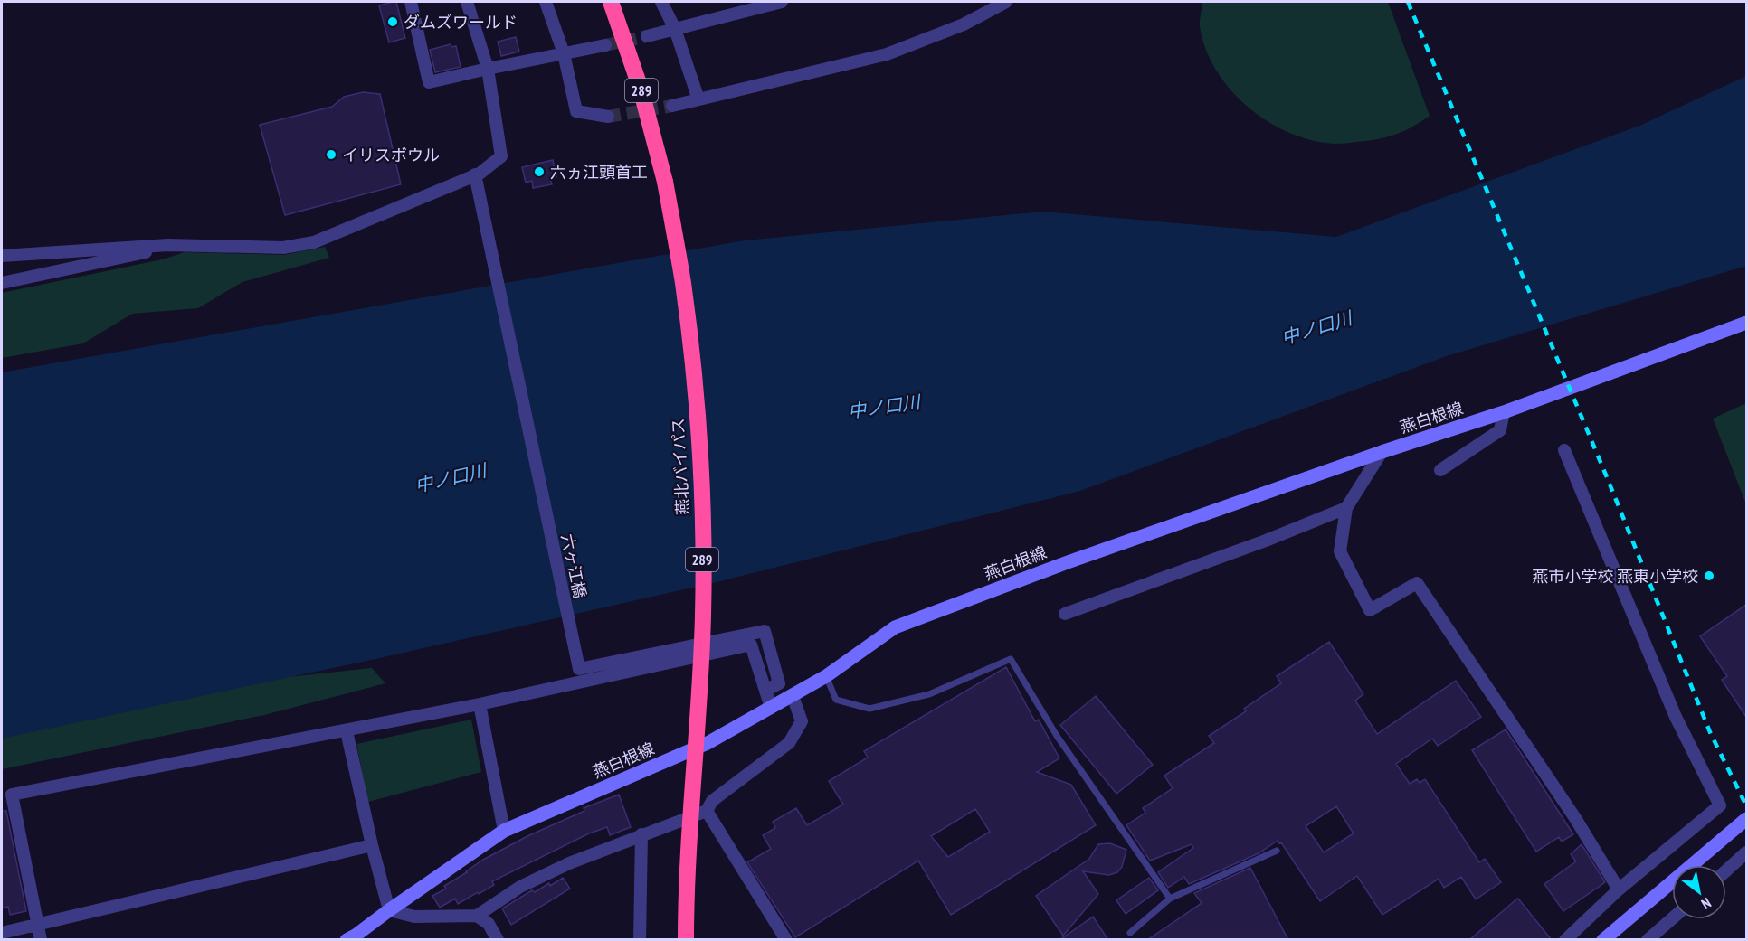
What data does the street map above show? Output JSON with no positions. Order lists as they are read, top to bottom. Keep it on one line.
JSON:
{"streets":{"highway":["289","燕北バイパス"],"main road":["燕白根線"],"street":["六ヶ江橋"]},"water":["中ノ口川"],"places":["ダムズワールド","イリスボウル","六ヵ江頭首工","燕市小学校 燕東小学校"],"north":"bottom right"}
